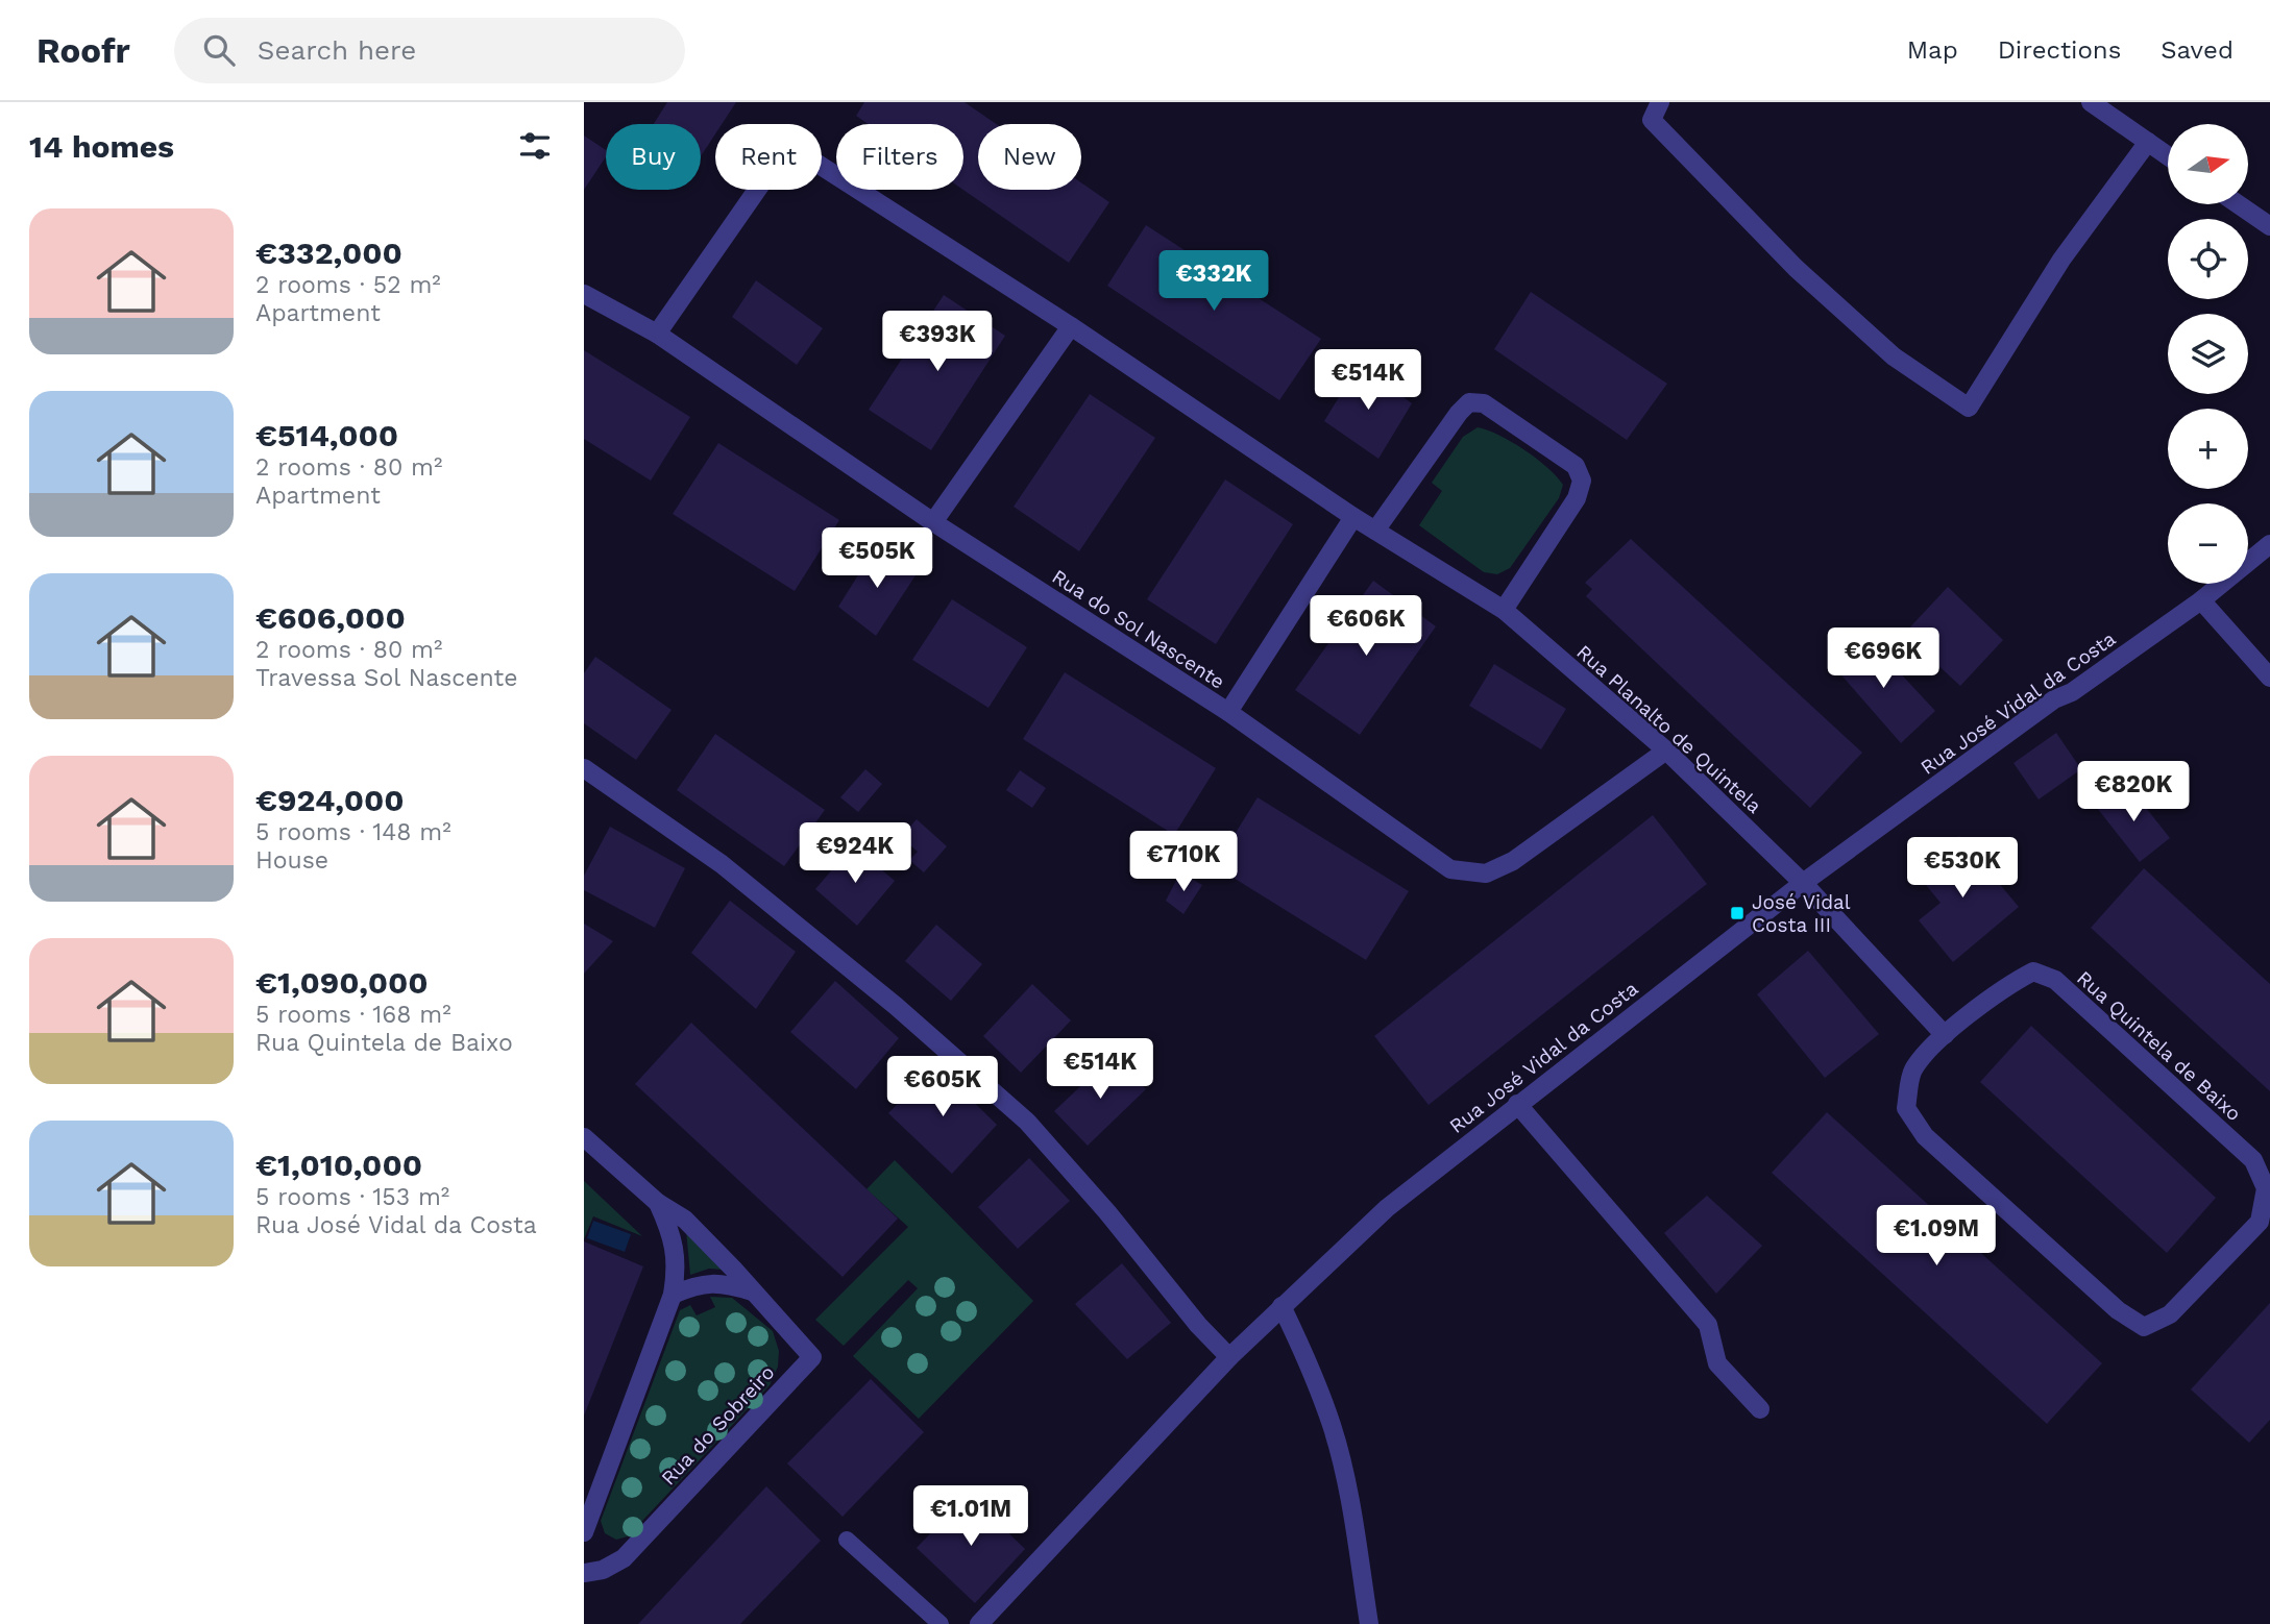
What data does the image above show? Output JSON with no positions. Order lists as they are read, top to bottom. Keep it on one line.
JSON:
{"streets":{"street":["Rua do Sol Nascente","Rua José Vidal da Costa","Rua Planalto de Quintela","Rua Quintela de Baixo","Rua do Sobreiro"]},"crossings":[["Rua do Sol Nascente","Rua Planalto de Quintela"],["Rua José Vidal da Costa","Rua Planalto de Quintela"]],"places":{"transit":["José Vidal Costa III"]},"north":"right","page":{"header":"Roofr","search":"Search here","nav":["Map","Directions","Saved"],"heading":"14 homes","map_buttons":["+","−"],"chip":["Buy","Rent","Filters","New"],"list":[{"name":"€332,000","note":"2 rooms · 52 m² · Apartment"},{"name":"€514,000","note":"2 rooms · 80 m² · Apartment"},{"name":"€606,000","note":"2 rooms · 80 m² · Travessa Sol Nascente"},{"name":"€924,000","note":"5 rooms · 148 m² · House"},{"name":"€1,090,000","note":"5 rooms · 168 m² · Rua Quintela de Baixo"},{"name":"€1,010,000","note":"5 rooms · 153 m² · Rua José Vidal da Costa"}],"price":["€332K","€393K","€514K","€505K","€606K","€696K","€820K","€924K","€710K","€530K","€514K","€605K","€1.09M","€1.01M"]}}
